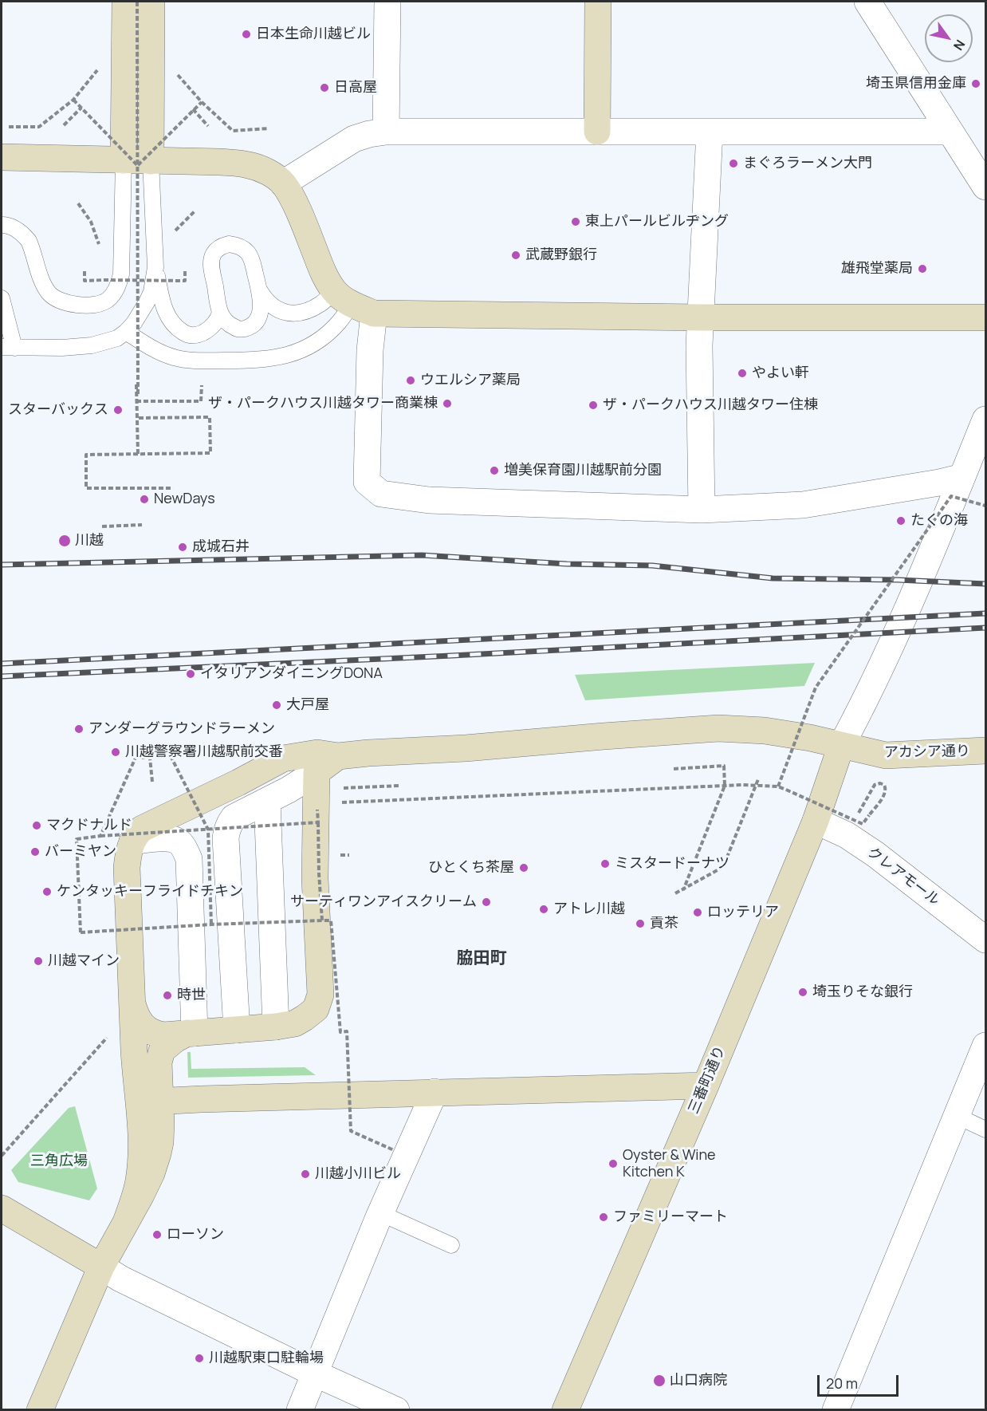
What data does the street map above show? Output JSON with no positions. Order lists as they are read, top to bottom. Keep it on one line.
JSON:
{"streets":{"street":["アカシア通り","クレアモール","三番町通り"]},"crossings":[["アカシア通り","三番町通り"],["クレアモール","三番町通り"]],"districts":["脇田町"],"parks":["三角広場"],"places":["日本生命川越ビル","埼玉県信用金庫","日高屋","まぐろラーメン大門","東上パールビルヂング","武蔵野銀行","雄飛堂薬局","やよい軒","ウエルシア薬局","ザ・パークハウス川越タワー商業棟","ザ・パークハウス川越タワー住棟","スターバックス","増美保育園川越駅前分園","NewDays","たくの海","川越","成城石井","イタリアンダイニングDONA","大戸屋","アンダーグラウンドラーメン","川越警察署川越駅前交番","マクドナルド","バーミヤン","ミスタードーナツ","ひとくち茶屋","ケンタッキーフライドチキン","サーティワンアイスクリーム","アトレ川越","ロッテリア","貢茶","川越マイン","埼玉りそな銀行","時世","Oyster & Wine Kitchen K","川越小川ビル","ファミリーマート","ローソン","川越駅東口駐輪場","山口病院"],"scale_bar":"20 m","north":"bottom right"}
